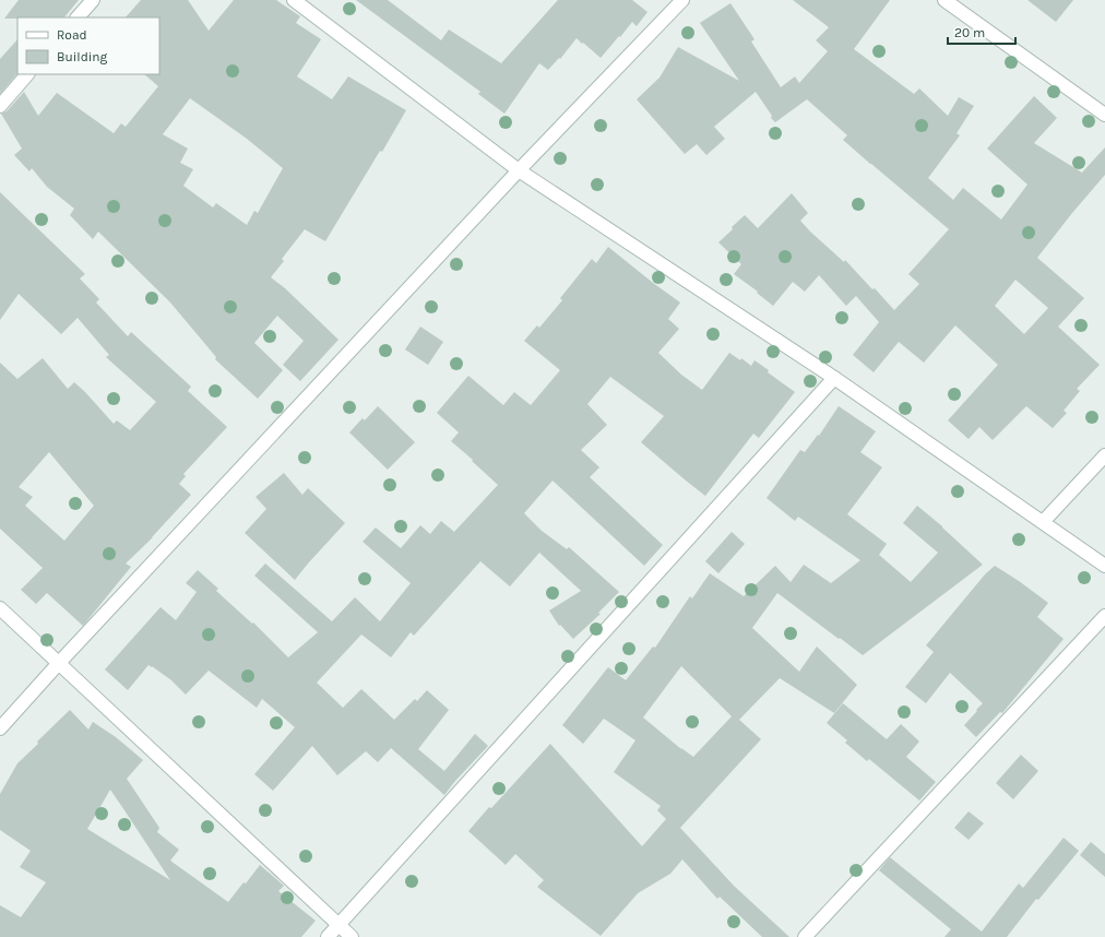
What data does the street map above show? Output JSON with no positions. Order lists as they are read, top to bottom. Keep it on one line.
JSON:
{"legend":["Road","Building"],"scale_bar":"20 m"}
